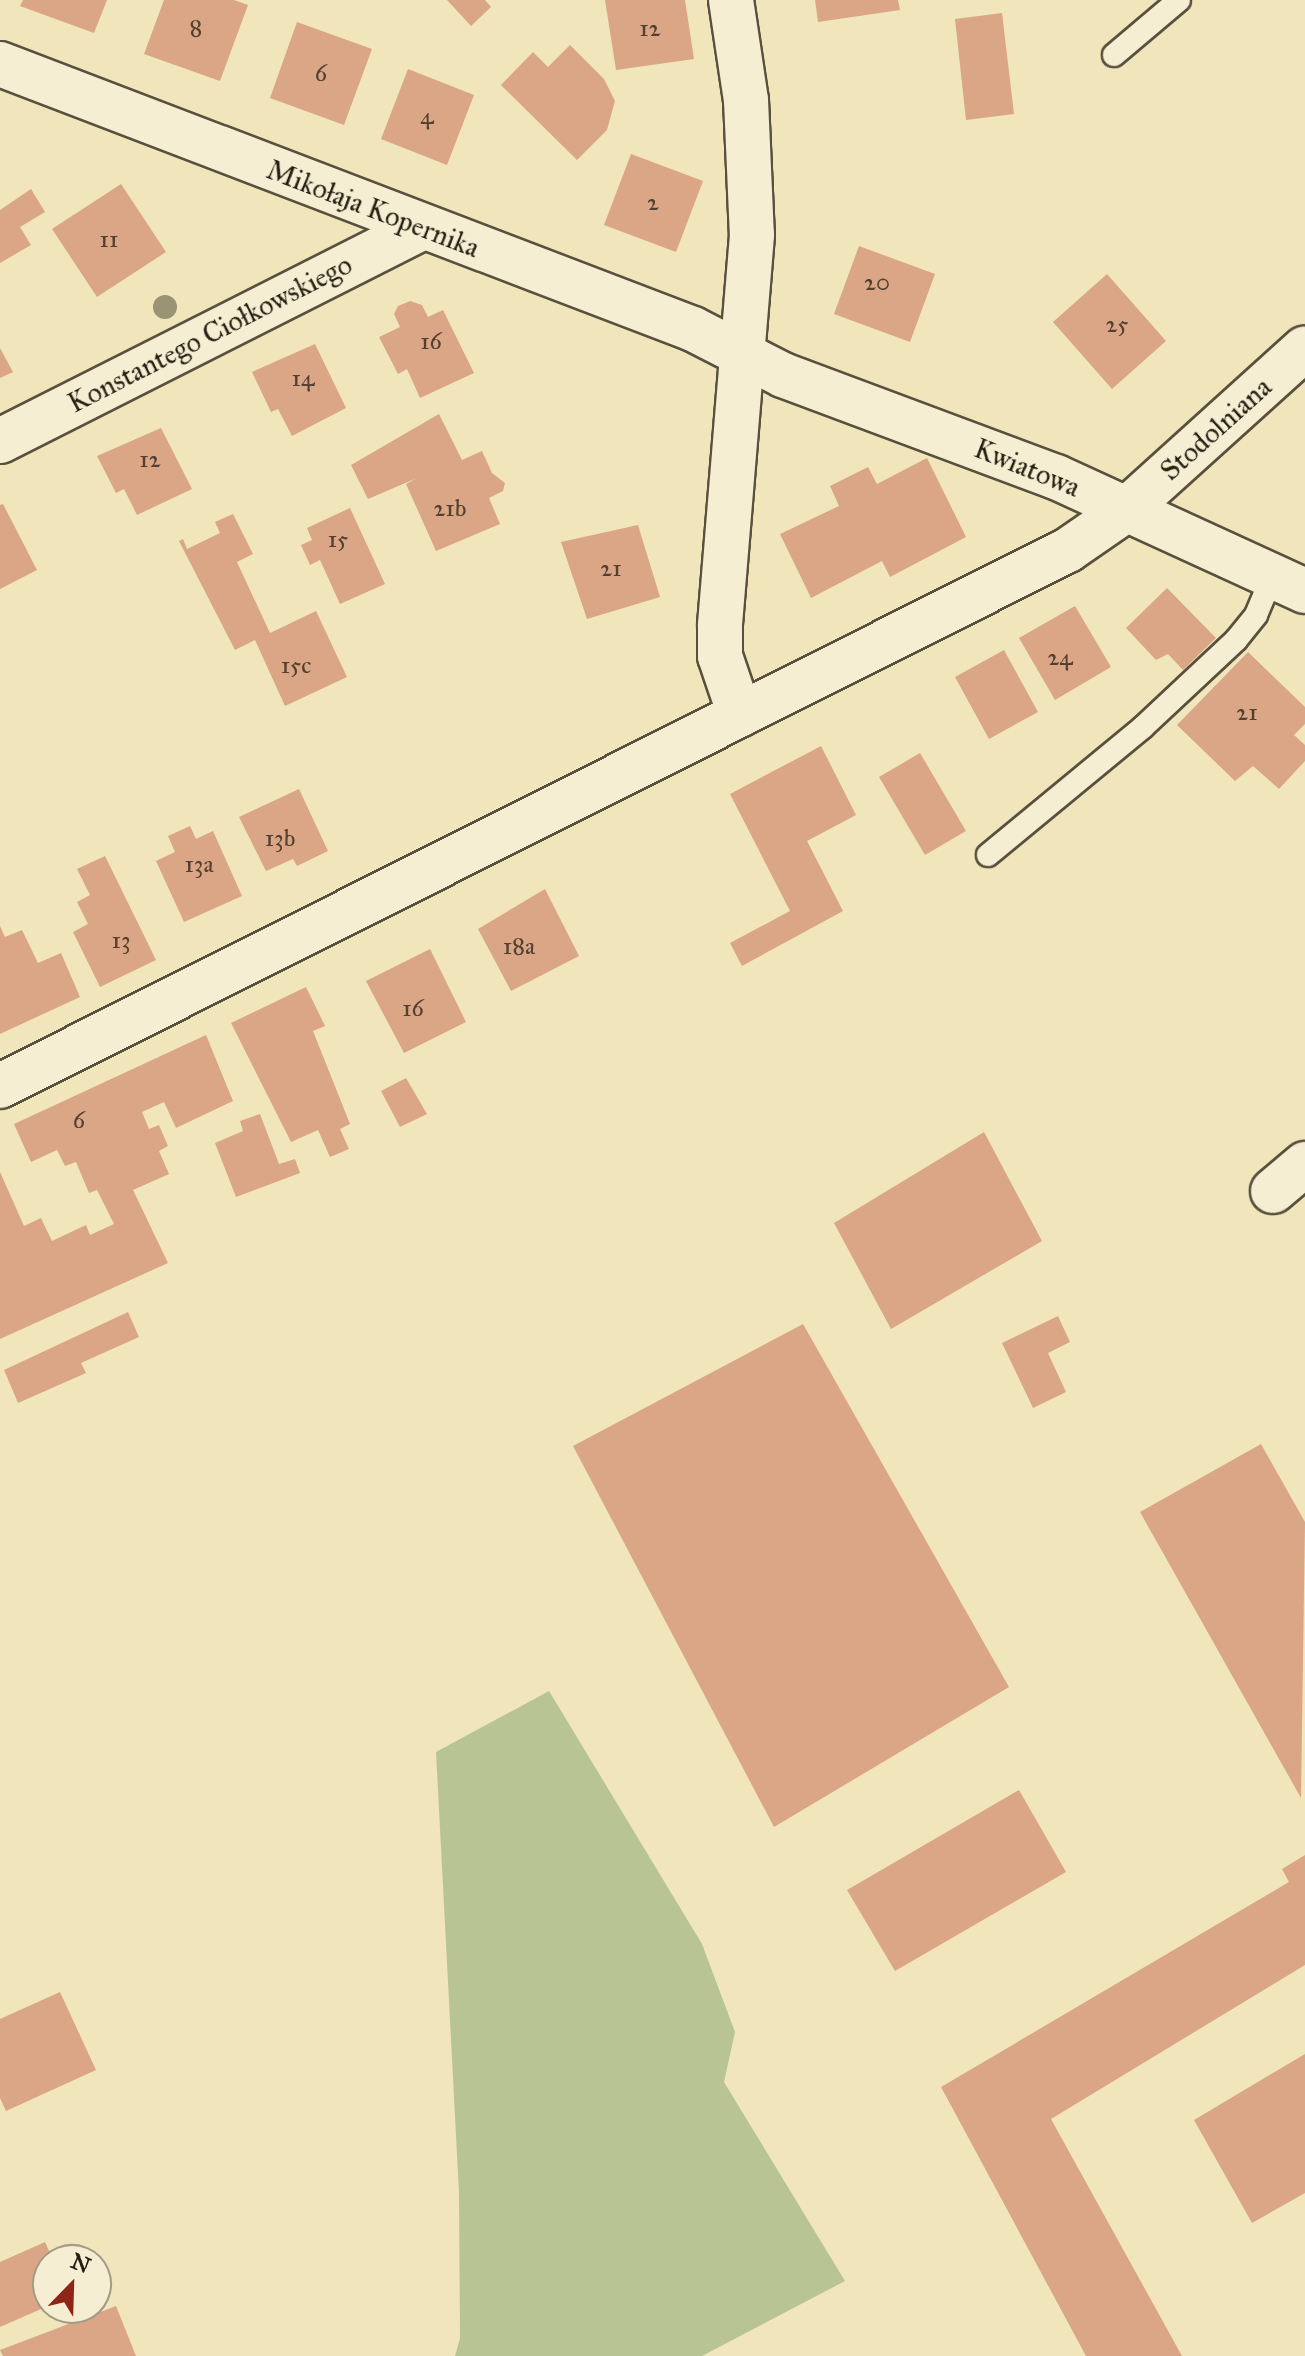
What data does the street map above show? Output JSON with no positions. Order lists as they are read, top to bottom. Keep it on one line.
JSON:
{"streets":{"street":["Mikołaja Kopernika","Konstantego Ciołkowskiego","Stodolniana","Kwiatowa"]},"crossings":[["Mikołaja Kopernika","Konstantego Ciołkowskiego"],["Mikołaja Kopernika","Kwiatowa"],["Stodolniana","Kwiatowa"]],"house_numbers":["8","12","6","4","2","11","20","25","16","14","12","21b","15","21","24","15c","21","13b","13a","13","18a","16","6"],"north":"top right"}
